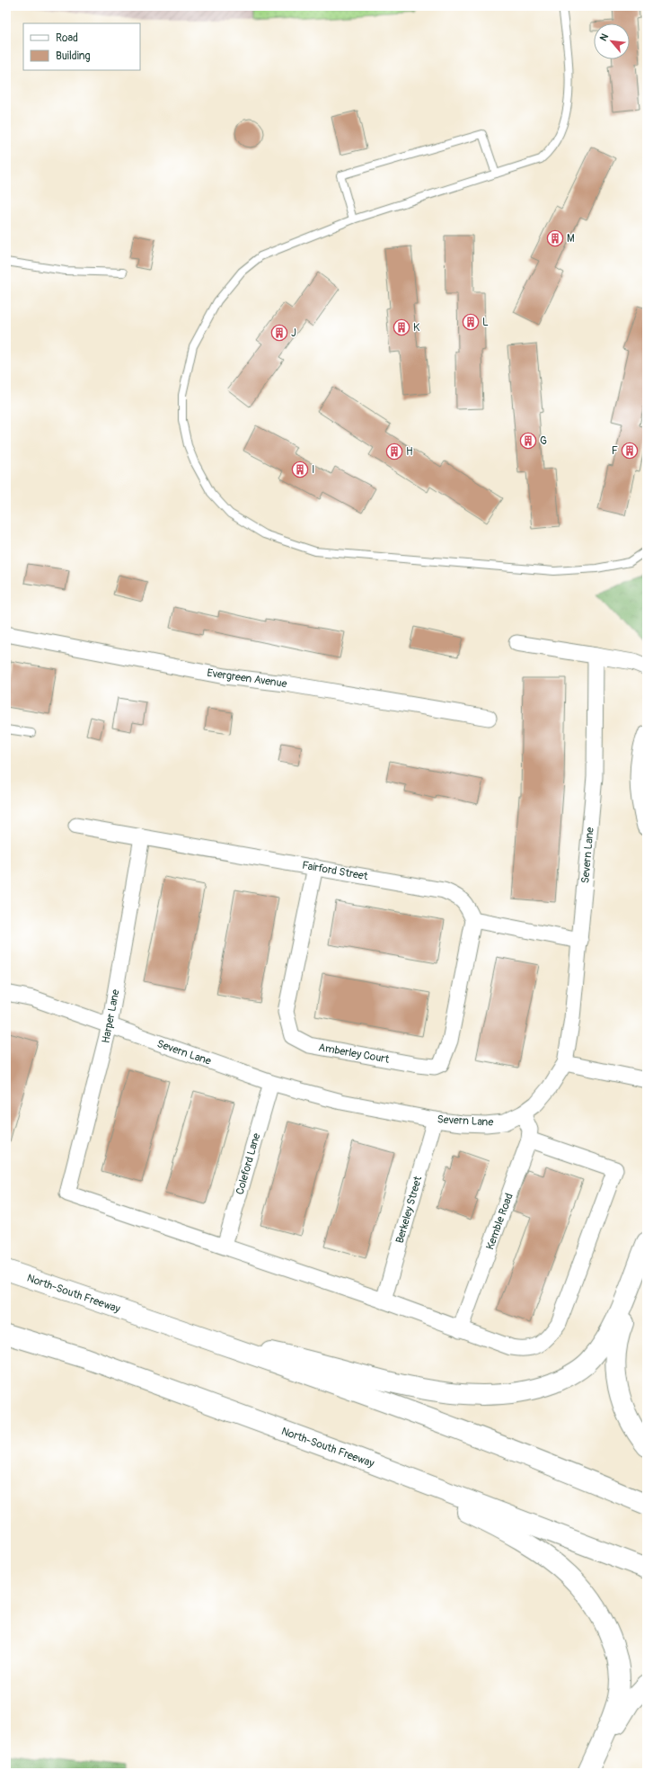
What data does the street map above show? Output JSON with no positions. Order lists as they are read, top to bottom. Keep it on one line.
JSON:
{"streets":{"highway":["North-South Freeway"],"street":["Evergreen Avenue","Severn Lane","Fairford Street","Harper Lane","Amberley Court","Coleford Lane","Berkeley Street","Kemble Road"]},"crossings":[["Severn Lane","Harper Lane"],["Severn Lane","Coleford Lane"],["Severn Lane","Berkeley Street"],["Severn Lane","Kemble Road"],["Fairford Street","Harper Lane"],["Fairford Street","Amberley Court"],["Harper Lane","Coleford Lane"]],"places":{"building":["M","L","K","J","G","F","H","I"]},"legend":["Road","Building"],"north":"top left"}
